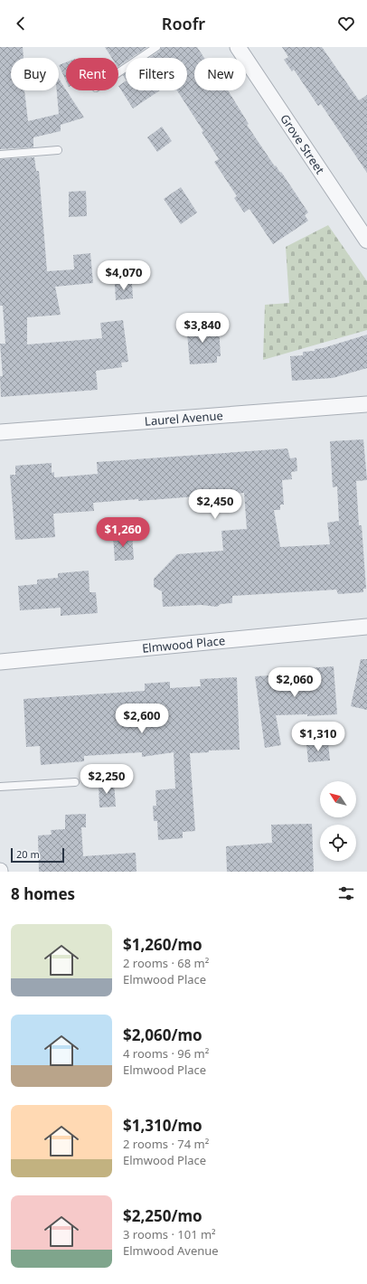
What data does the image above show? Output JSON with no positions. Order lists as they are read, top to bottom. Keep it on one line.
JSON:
{"streets":{"street":["Grove Street","Laurel Avenue","Elmwood Place"]},"scale_bar":"20 m","north":"top left","page":{"header":"Roofr","chip":["Buy","Rent","Filters","New"],"price":["$4,070","$3,840","$2,450","$1,260","$2,060","$2,600","$1,310","$2,250"],"scale":"20 m","heading":"8 homes","list":[{"name":"$1,260/mo","note":"2 rooms · 68 m² · Elmwood Place"},{"name":"$2,060/mo","note":"4 rooms · 96 m² · Elmwood Place"},{"name":"$1,310/mo","note":"2 rooms · 74 m² · Elmwood Place"},{"name":"$2,250/mo","note":"3 rooms · 101 m² · Elmwood Avenue"}]}}
